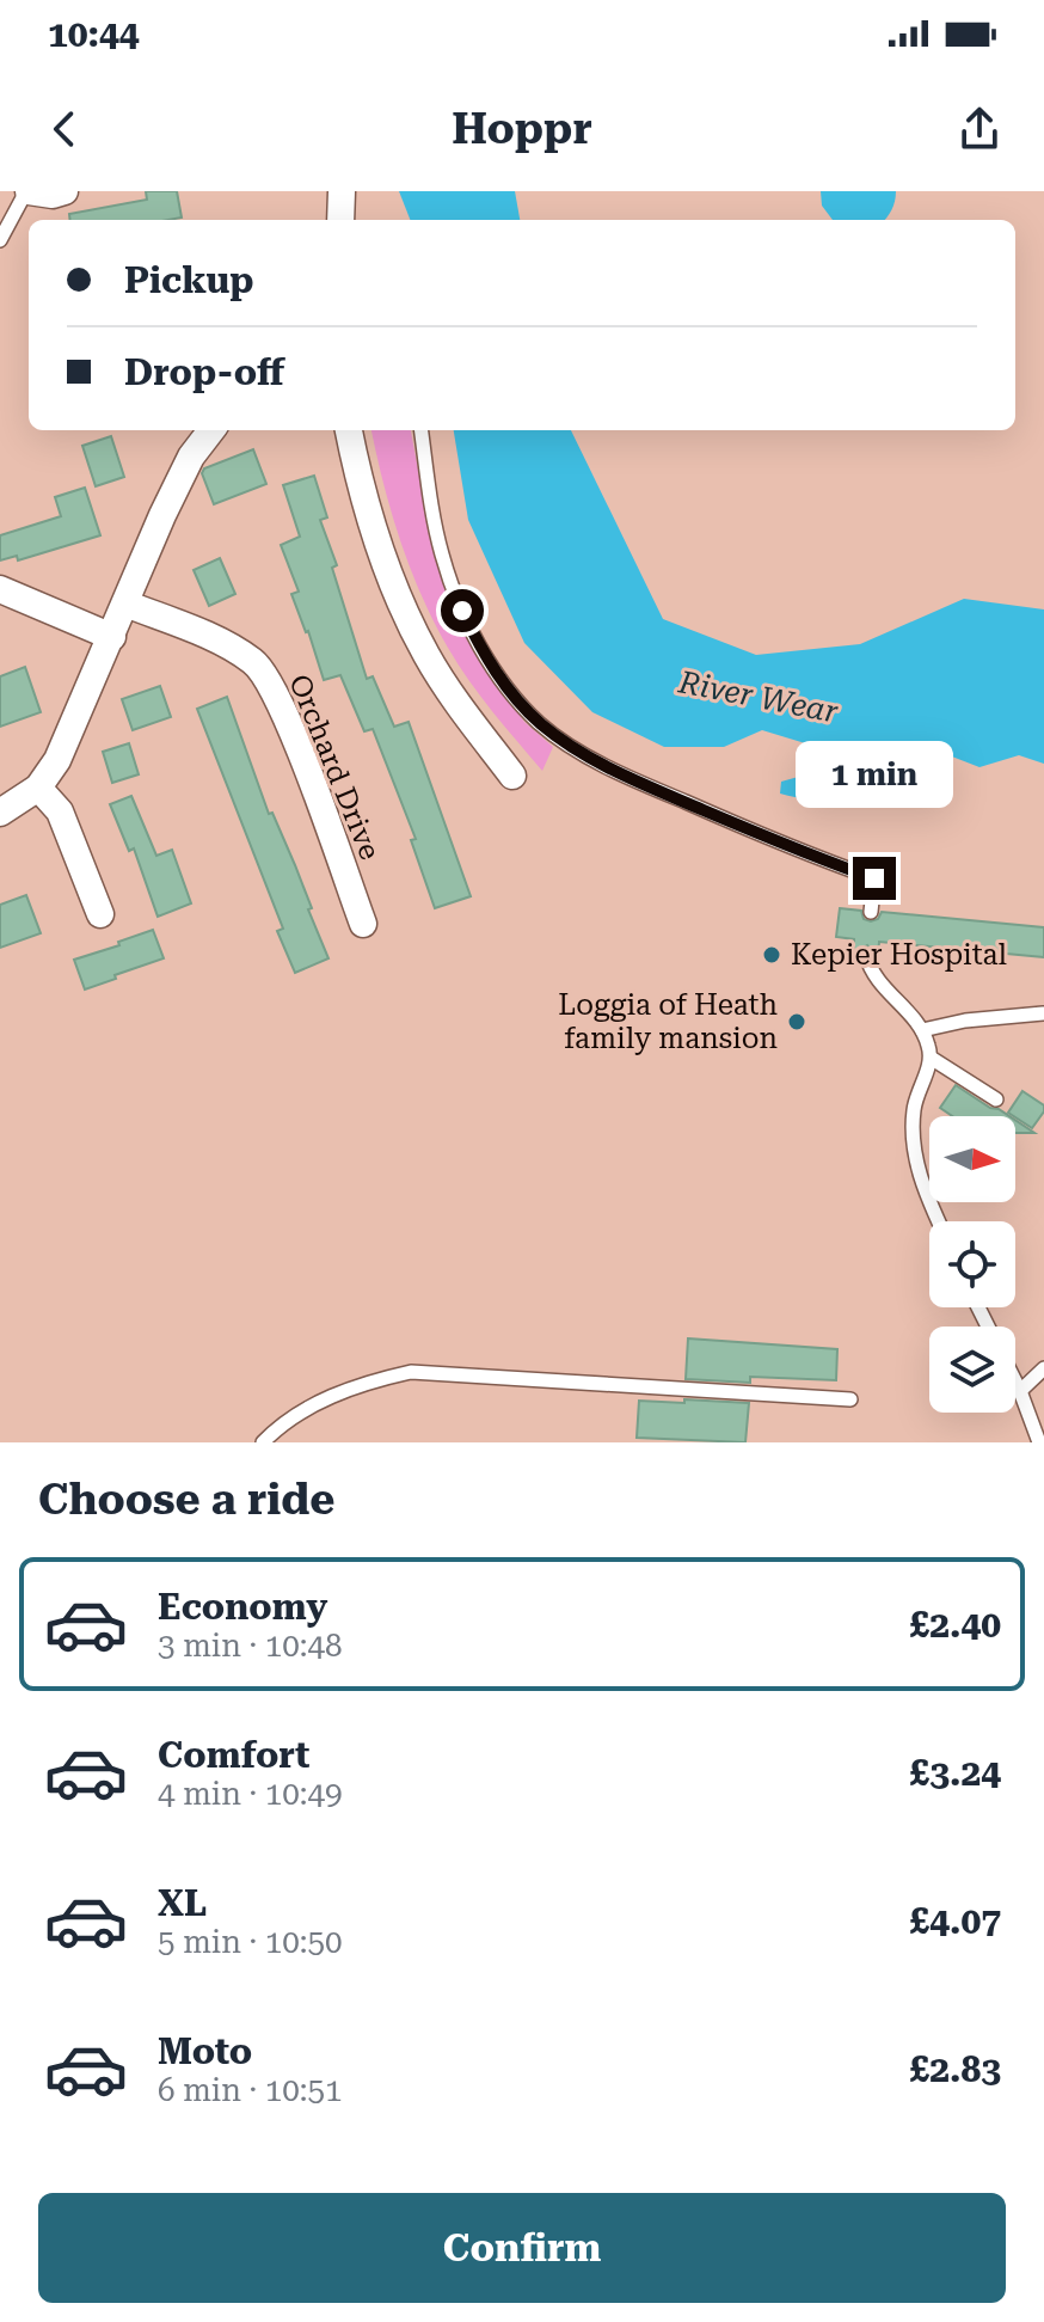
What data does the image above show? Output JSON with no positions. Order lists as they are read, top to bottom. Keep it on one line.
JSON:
{"streets":{"street":["Orchard Drive"]},"water":["River Wear"],"places":["Kepier Hospital","Loggia of Heath family mansion"],"north":"right","page":{"status":"10:44","header":"Hoppr","banner":["Pickup","Drop-off"],"bubble":"1 min","heading":"Choose a ride","list":[{"name":"Economy","note":"3 min · 10:48","value":"£2.40"},{"name":"Comfort","note":"4 min · 10:49","value":"£3.24"},{"name":"XL","note":"5 min · 10:50","value":"£4.07"},{"name":"Moto","note":"6 min · 10:51","value":"£2.83"}],"buttons":"Confirm"}}
